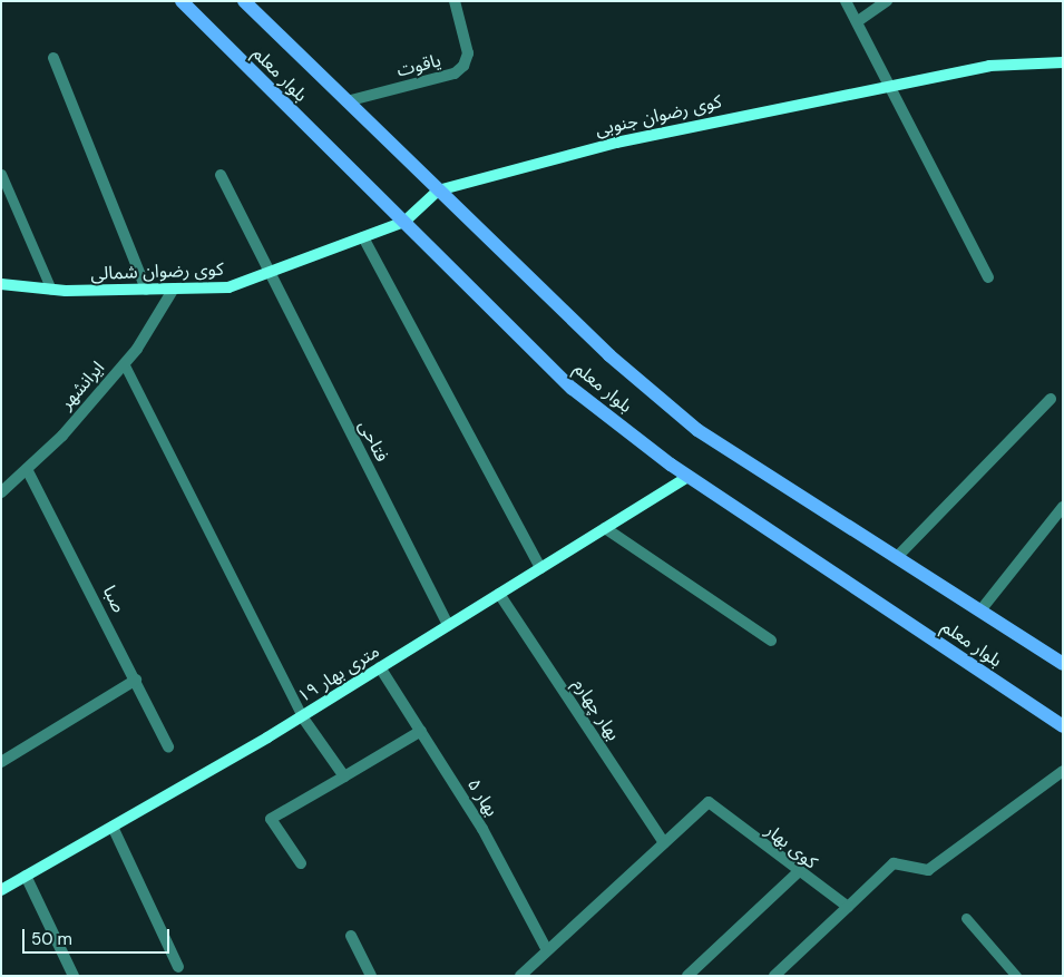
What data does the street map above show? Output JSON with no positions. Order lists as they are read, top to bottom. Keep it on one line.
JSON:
{"streets":{"main road":["بلوار معلم"],"street":["یاقوت","کوی رضوان جنوبی","کوی رضوان شمالی","ایرانشهر","فتاحی","صبا","۱۹ متری بهار","بهار چهارم","بهار ۵","کوی بهار"]},"crossings":[["یاقوت","بلوار معلم"],["بلوار معلم","کوی رضوان جنوبی"],["بلوار معلم","کوی رضوان شمالی"],["بلوار معلم","۱۹ متری بهار"],["کوی رضوان شمالی","ایرانشهر"],["کوی رضوان شمالی","فتاحی"],["ایرانشهر","صبا"],["فتاحی","۱۹ متری بهار"],["۱۹ متری بهار","بهار چهارم"],["۱۹ متری بهار","بهار ۵"],["بهار چهارم","کوی بهار"],["بهار ۵","کوی بهار"]],"scale_bar":"50 m"}
